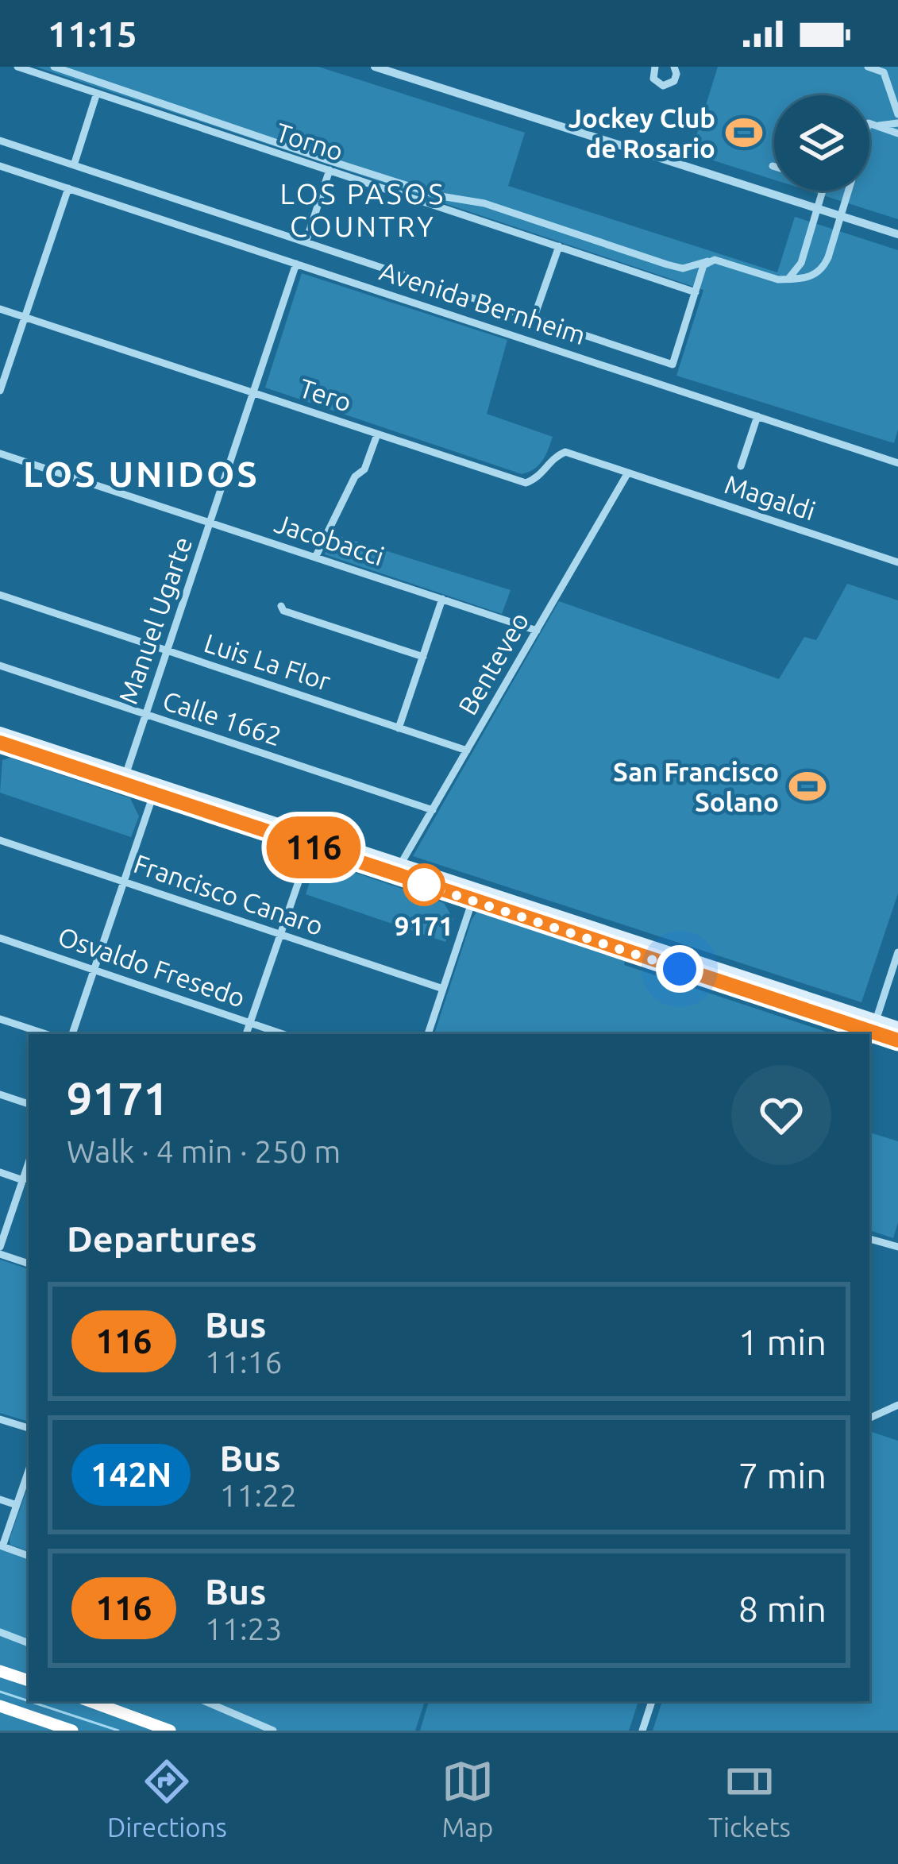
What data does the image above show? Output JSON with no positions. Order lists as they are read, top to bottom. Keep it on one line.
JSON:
{"streets":{"street":["Torno","Avenida Bernheim","Tero","Magaldi","Jacobacci","Manuel Ugarte","Luis La Flor","Benteveo","Calle 1662","Francisco Canaro","Osvaldo Fresedo"]},"crossings":[["Avenida Bernheim","Manuel Ugarte"],["Tero","Magaldi"],["Tero","Manuel Ugarte"],["Tero","Benteveo"],["Magaldi","Benteveo"],["Jacobacci","Manuel Ugarte"],["Jacobacci","Benteveo"],["Manuel Ugarte","Luis La Flor"],["Manuel Ugarte","Calle 1662"],["Luis La Flor","Benteveo"],["Benteveo","Calle 1662"]],"districts":["LOS PASOS COUNTRY","LOS UNIDOS"],"places":{"sports":["Jockey Club de Rosario","San Francisco Solano"],"other":["9171"]},"lines":["bus line 116"],"page":{"status":"11:15","on_map":"116","heading":[["9171","Walk · 4 min · 250 m"],"Departures"],"list":[{"mark":"116","name":"Bus","note":"11:16","value":"1 min"},{"mark":"142N","name":"Bus","note":"11:22","value":"7 min"},{"mark":"116","name":"Bus","note":"11:23","value":"8 min"}],"tabs":["Directions","Map","Tickets"]}}
